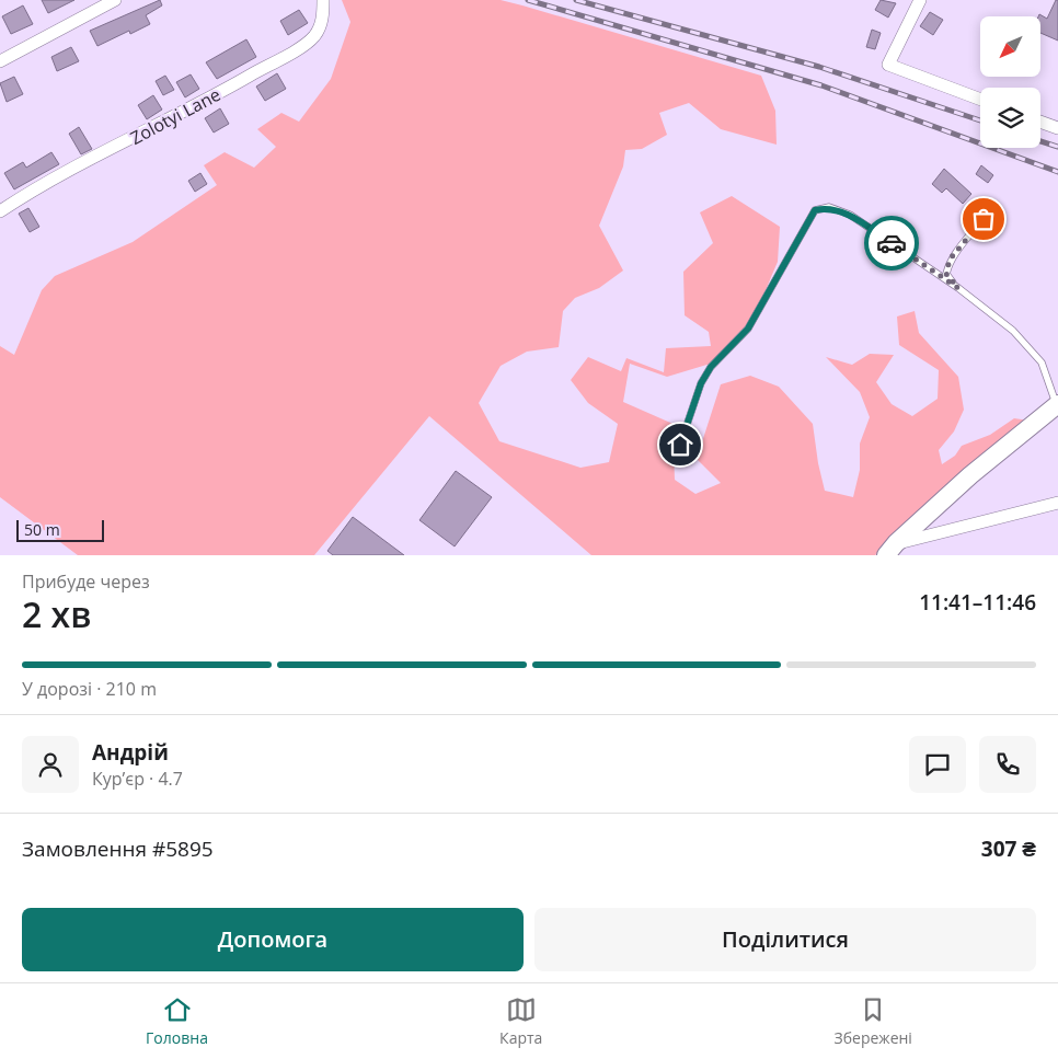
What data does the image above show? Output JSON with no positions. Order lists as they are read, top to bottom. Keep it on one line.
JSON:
{"streets":{"street":["Zolotyi Lane"]},"scale_bar":"50 m","north":"bottom left","page":{"scale":"50 m","heading":["2 хв","Прибуде через","11:41–11:46"],"panel":["Андрій","Кур’єр · 4.7","Замовлення #5895","307 ₴"],"bar":"У дорозі · 210 m","buttons":["Допомога","Поділитися"],"tabs":["Головна","Карта","Збережені"]}}
